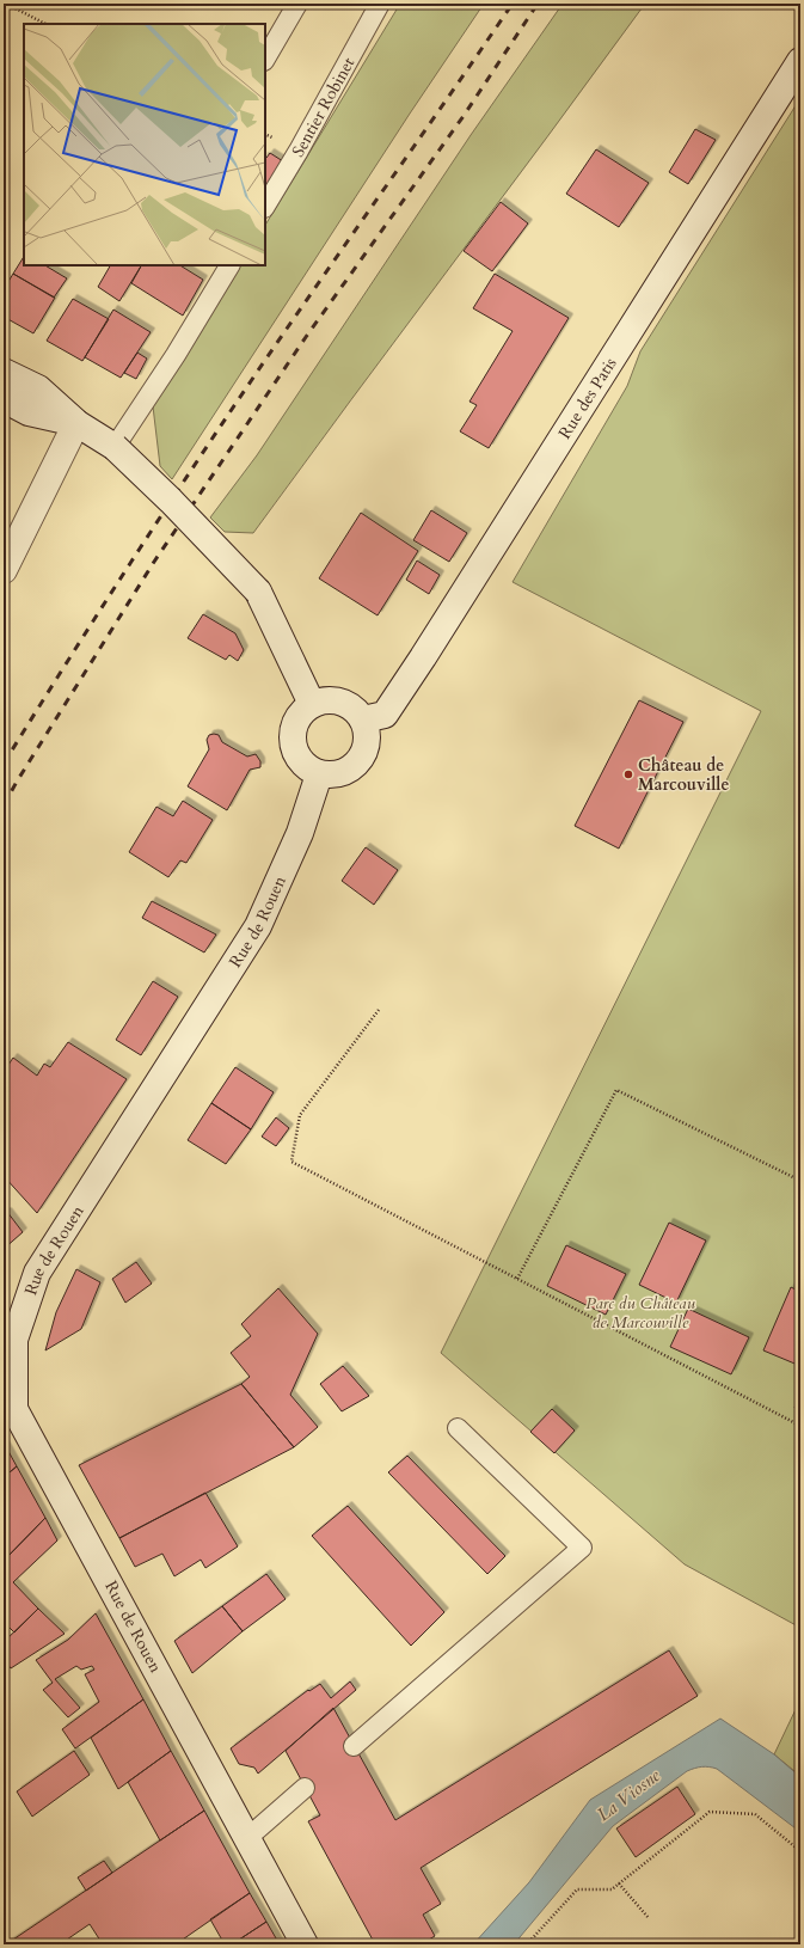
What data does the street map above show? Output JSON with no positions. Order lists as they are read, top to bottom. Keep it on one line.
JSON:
{"streets":{"main road":["Rue des Patis","Rue de Rouen"],"lane":["Sentier Robinet"]},"crossings":[["Rue des Patis","Rue de Rouen"]],"water":["La Viosne"],"parks":["Parc du Château de Marcouville"],"places":["Château de Marcouville"]}
